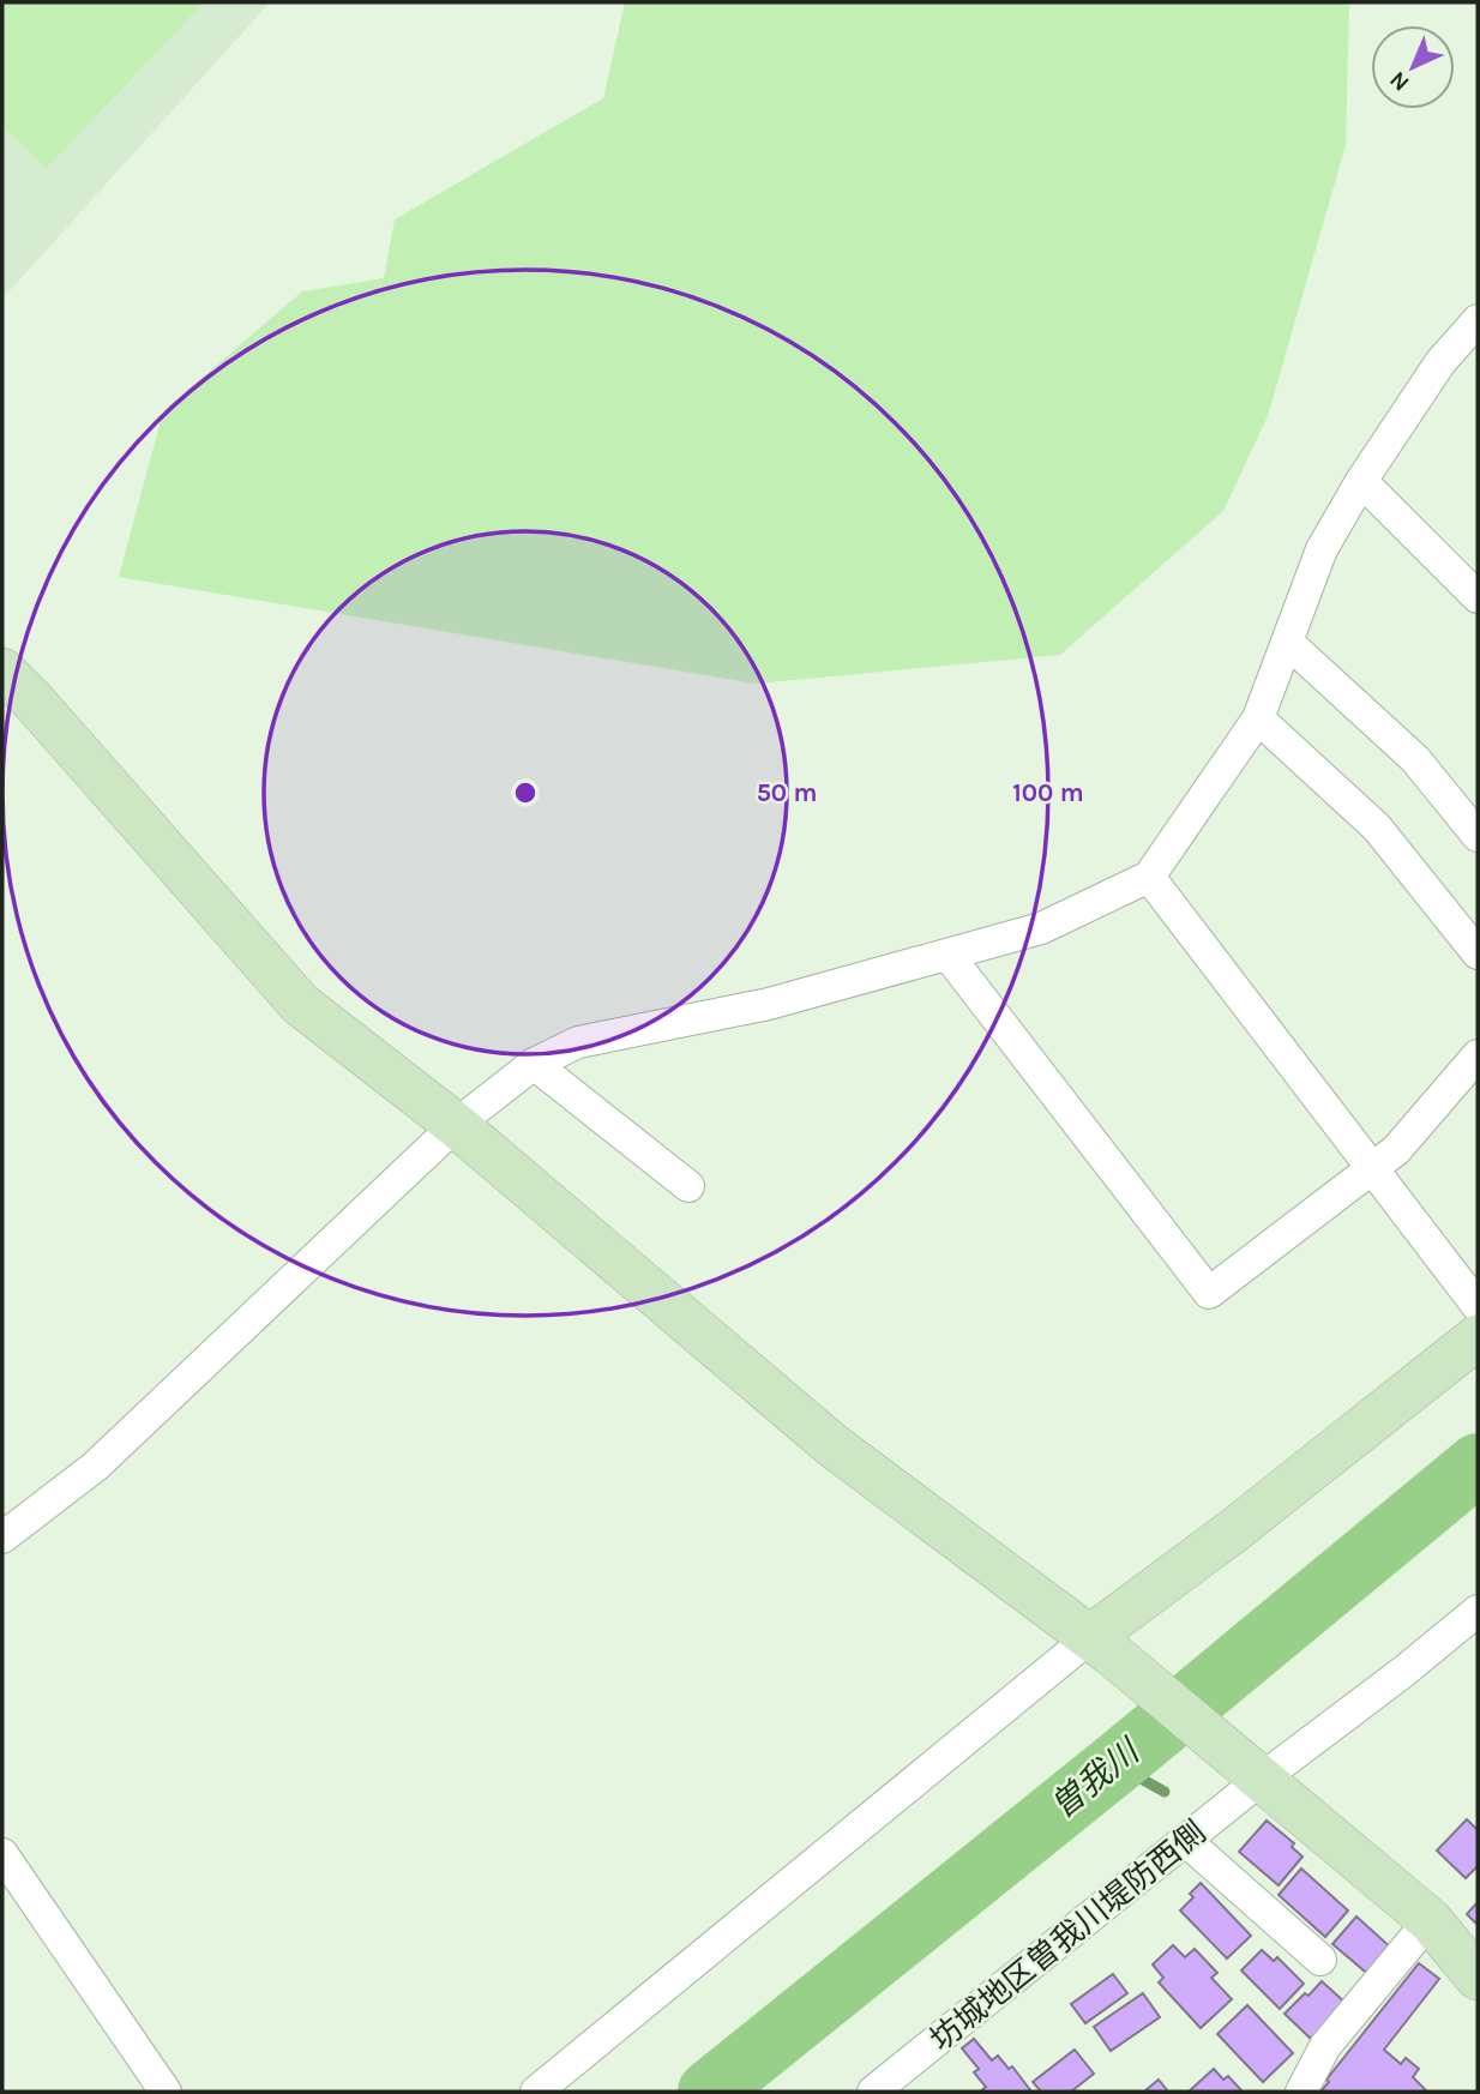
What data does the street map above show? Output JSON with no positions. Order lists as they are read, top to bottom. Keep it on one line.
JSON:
{"streets":{"street":["坊城地区曽我川堤防西側"]},"water":["曽我川"],"north":"bottom left","rings":["50 m","100 m"]}
